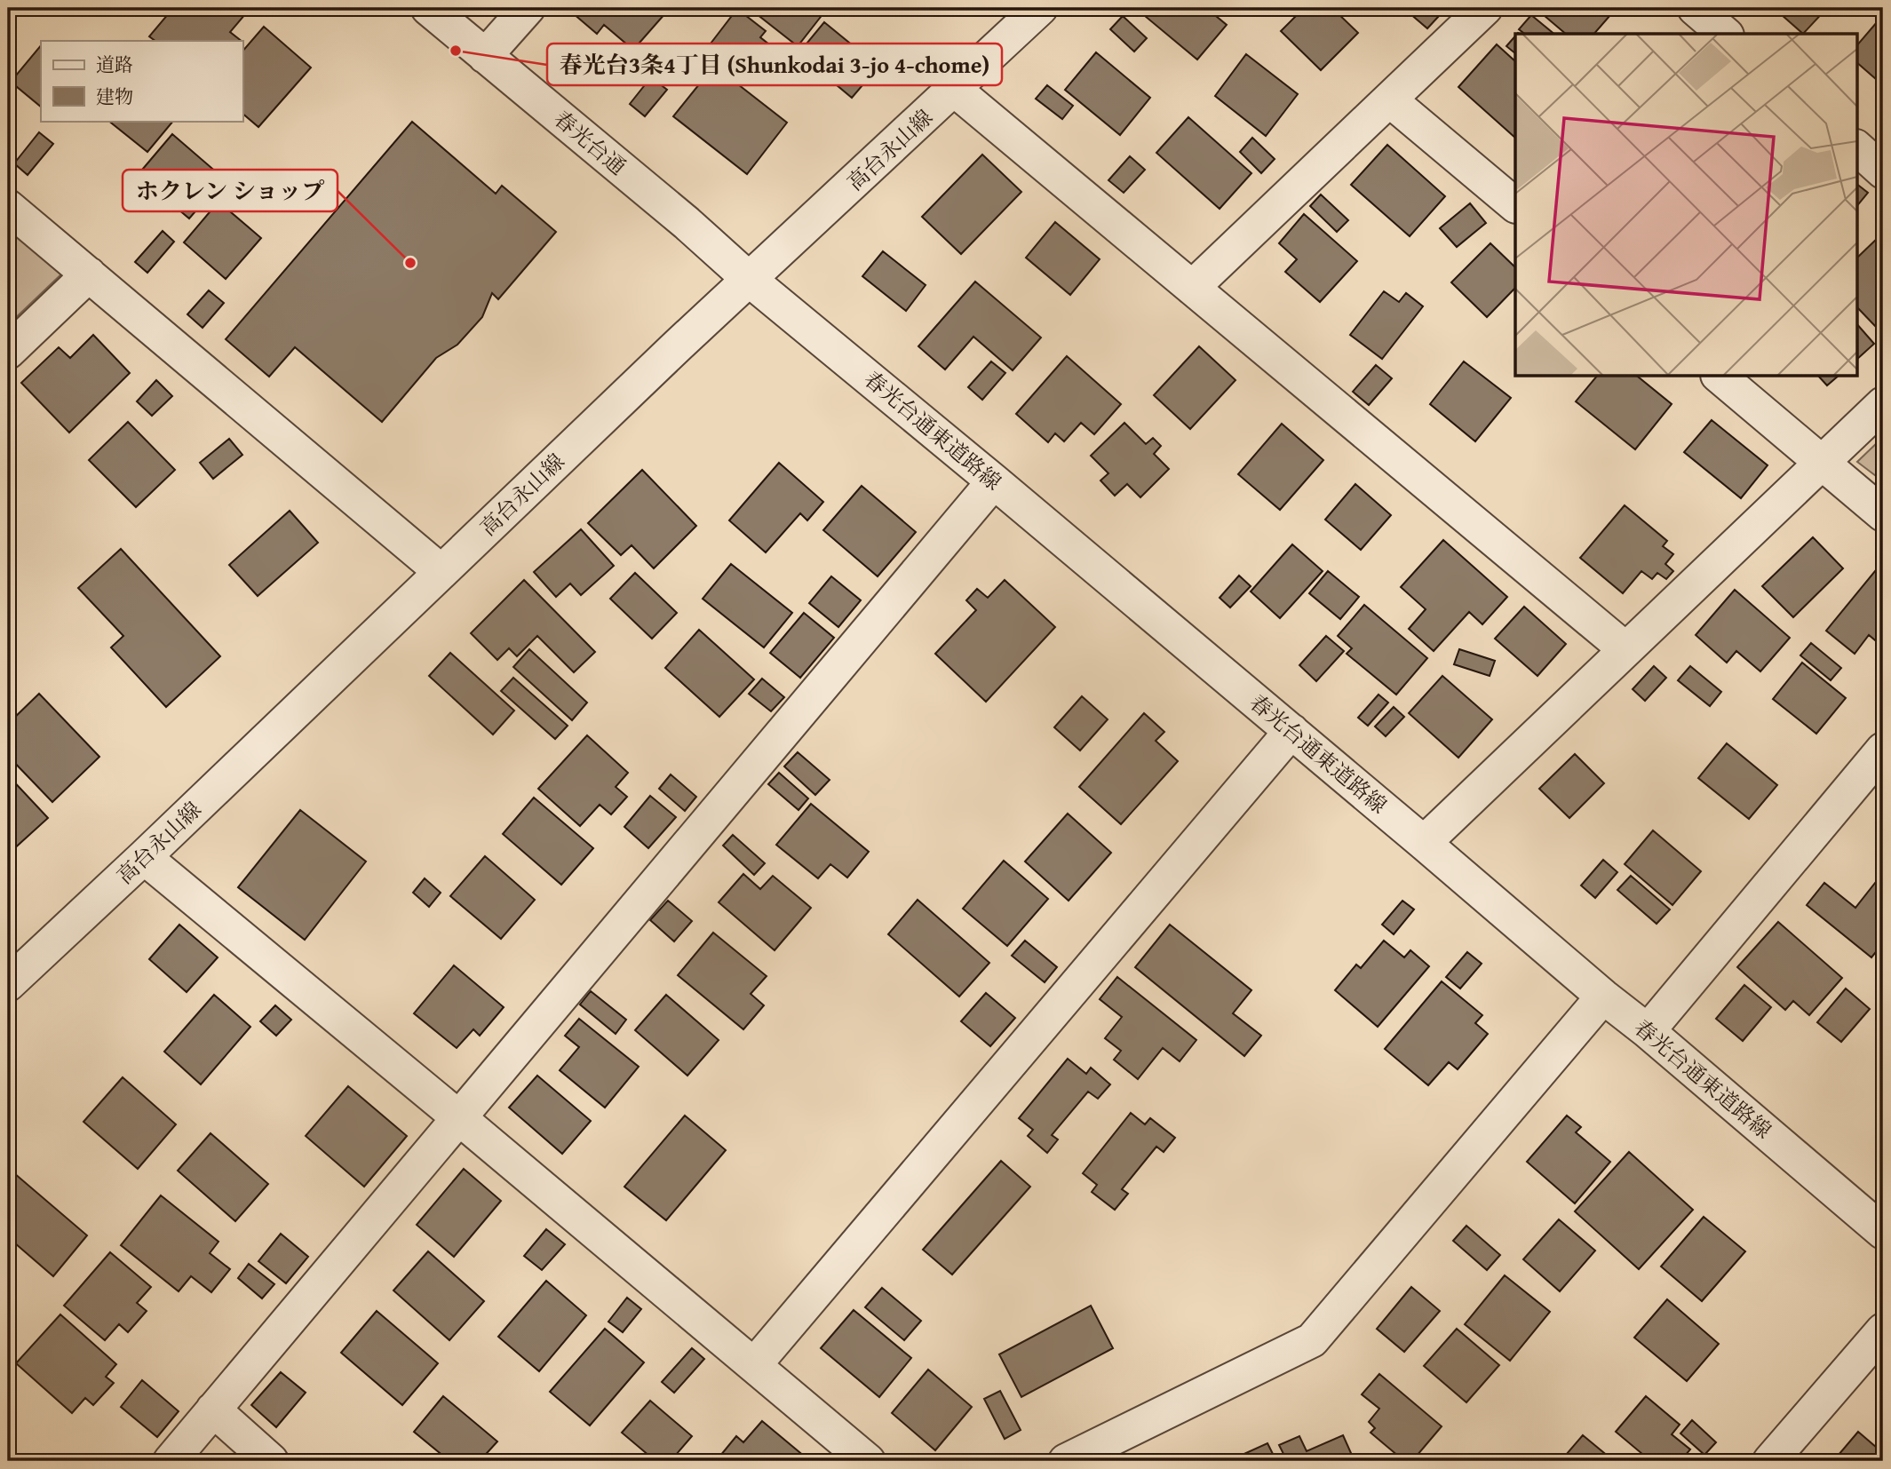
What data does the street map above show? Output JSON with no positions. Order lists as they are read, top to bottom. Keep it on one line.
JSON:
{"streets":{"street":["春光台通","高台永山線","春光台通東道路線"]},"crossings":[["春光台通","高台永山線"],["春光台通","春光台通東道路線"],["高台永山線","春光台通東道路線"]],"places":["春光台3条4丁目 (Shunkodai 3-jo 4-chome)","ホクレン ショップ"],"legend":["道路","建物"]}
